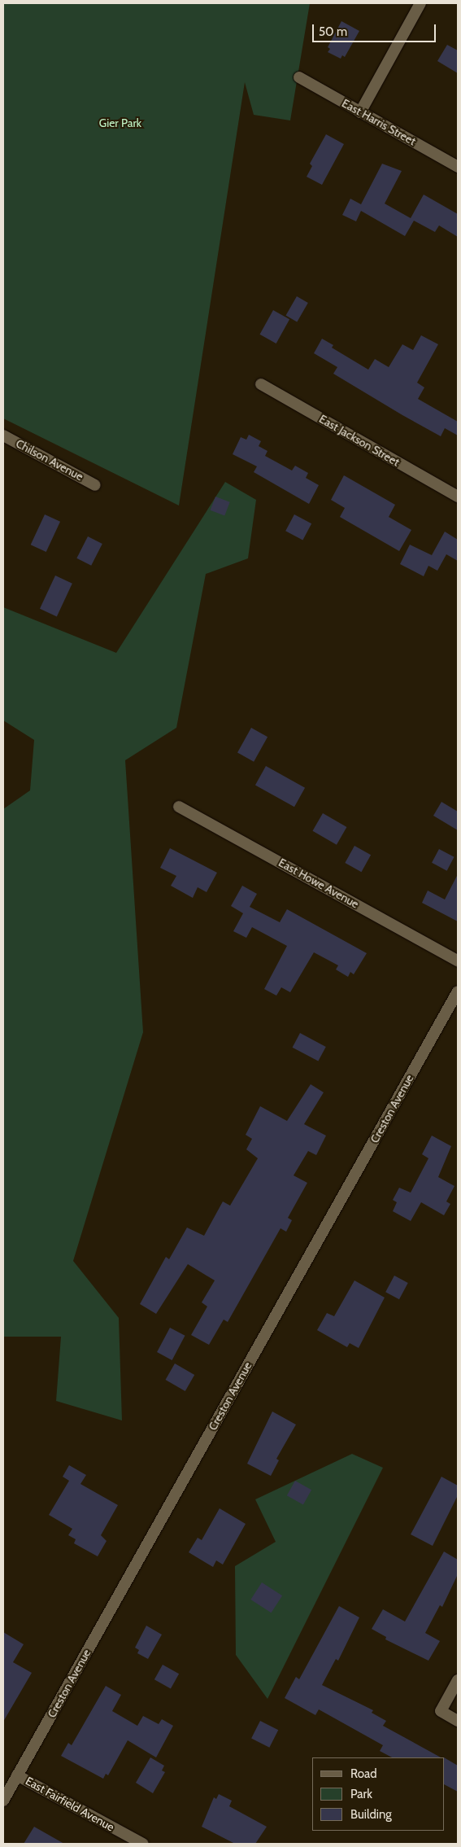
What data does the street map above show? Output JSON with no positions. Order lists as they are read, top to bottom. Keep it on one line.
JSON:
{"streets":{"street":["East Harris Street","East Jackson Street","Chilson Avenue","East Howe Avenue","Creston Avenue","East Fairfield Avenue"]},"crossings":[["Creston Avenue","East Fairfield Avenue"]],"parks":["Gier Park"],"legend":["Road","Park","Building"],"scale_bar":"50 m"}
